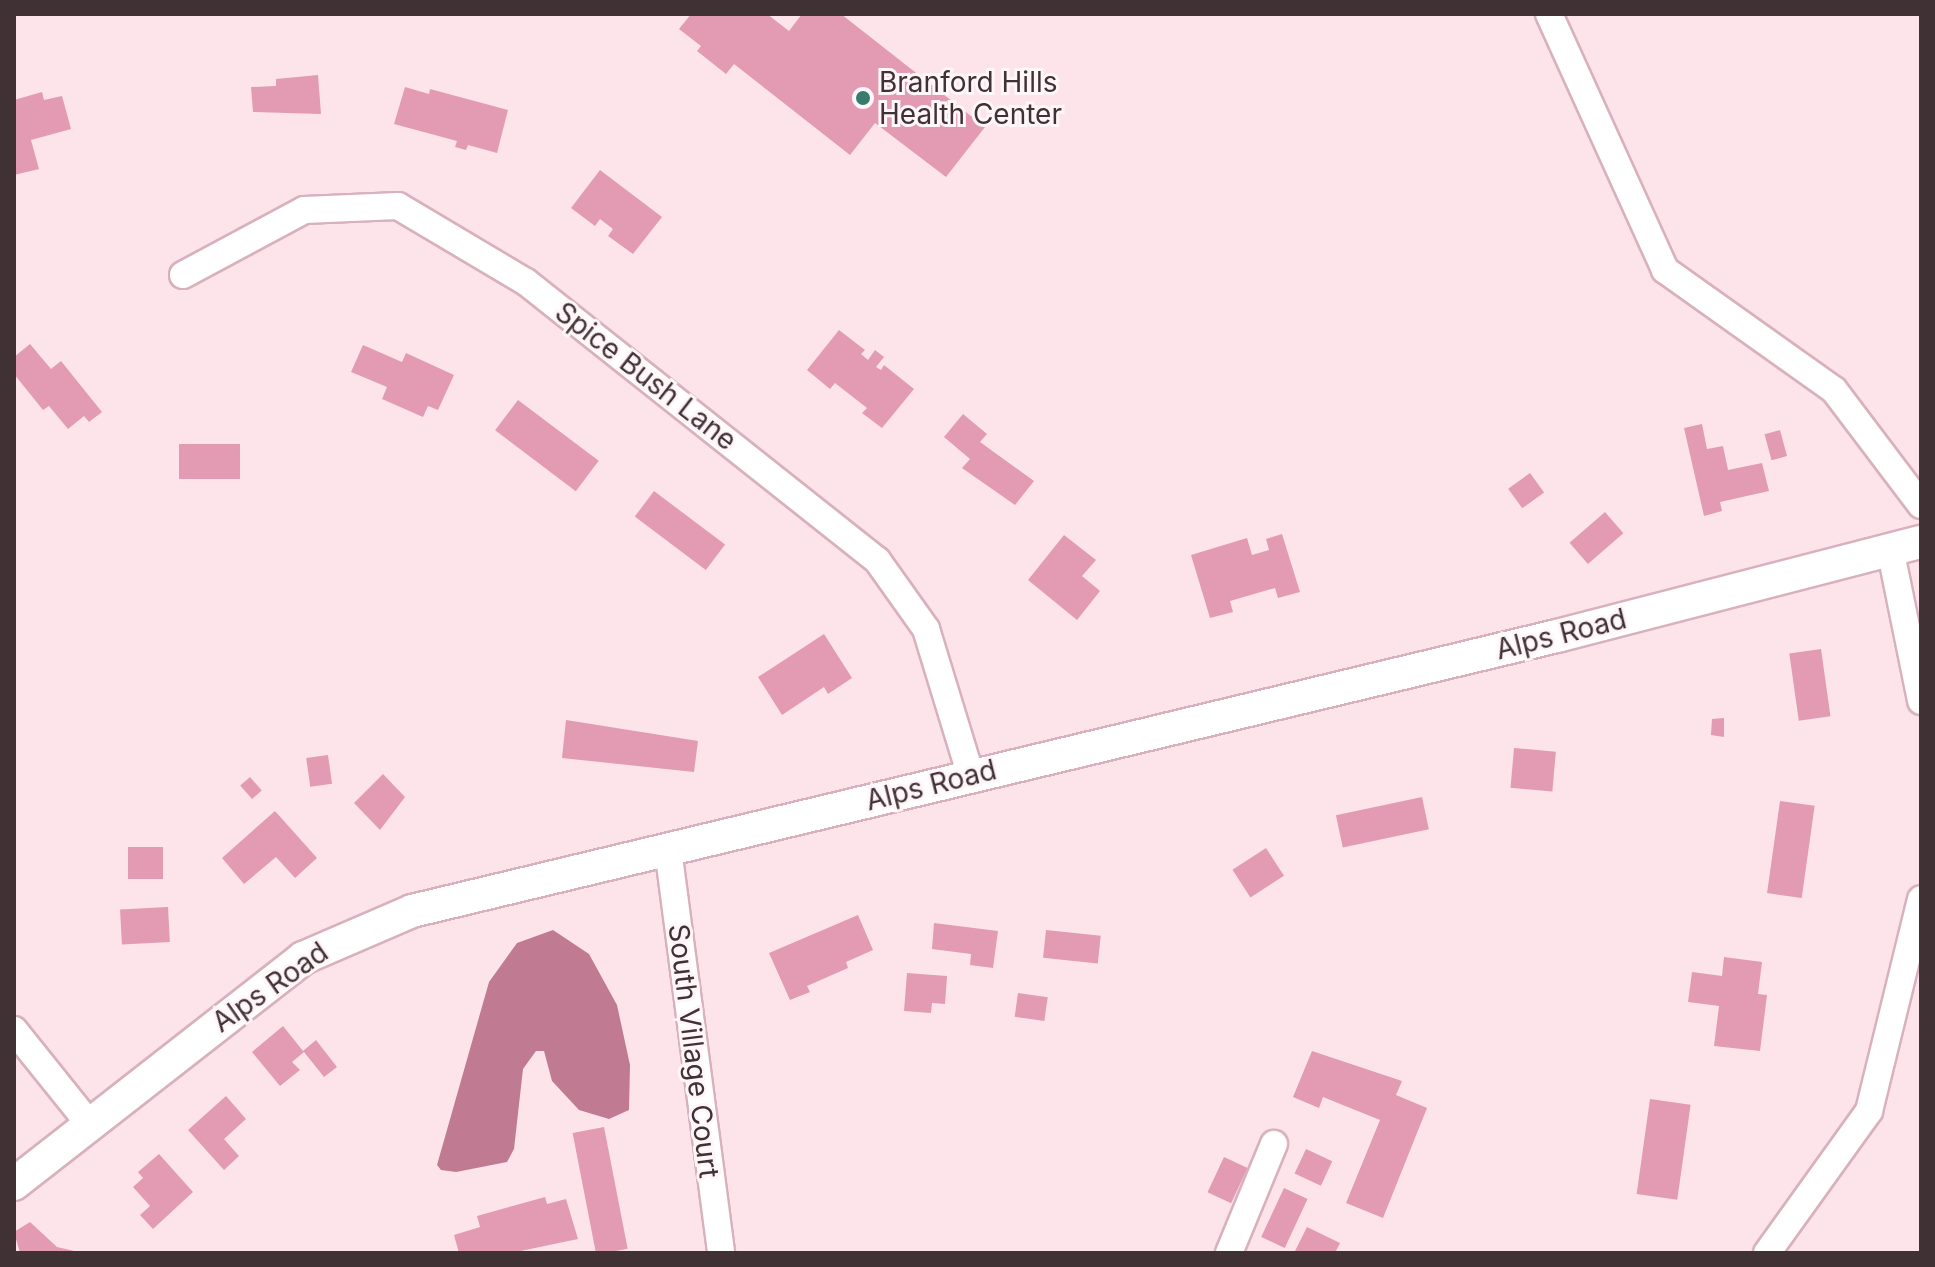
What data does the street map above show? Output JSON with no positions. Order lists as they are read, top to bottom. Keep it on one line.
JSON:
{"streets":{"street":["Spice Bush Lane","Alps Road","South Village Court"]},"crossings":[["Spice Bush Lane","Alps Road"],["Alps Road","South Village Court"]],"places":["Branford Hills Health Center"]}
